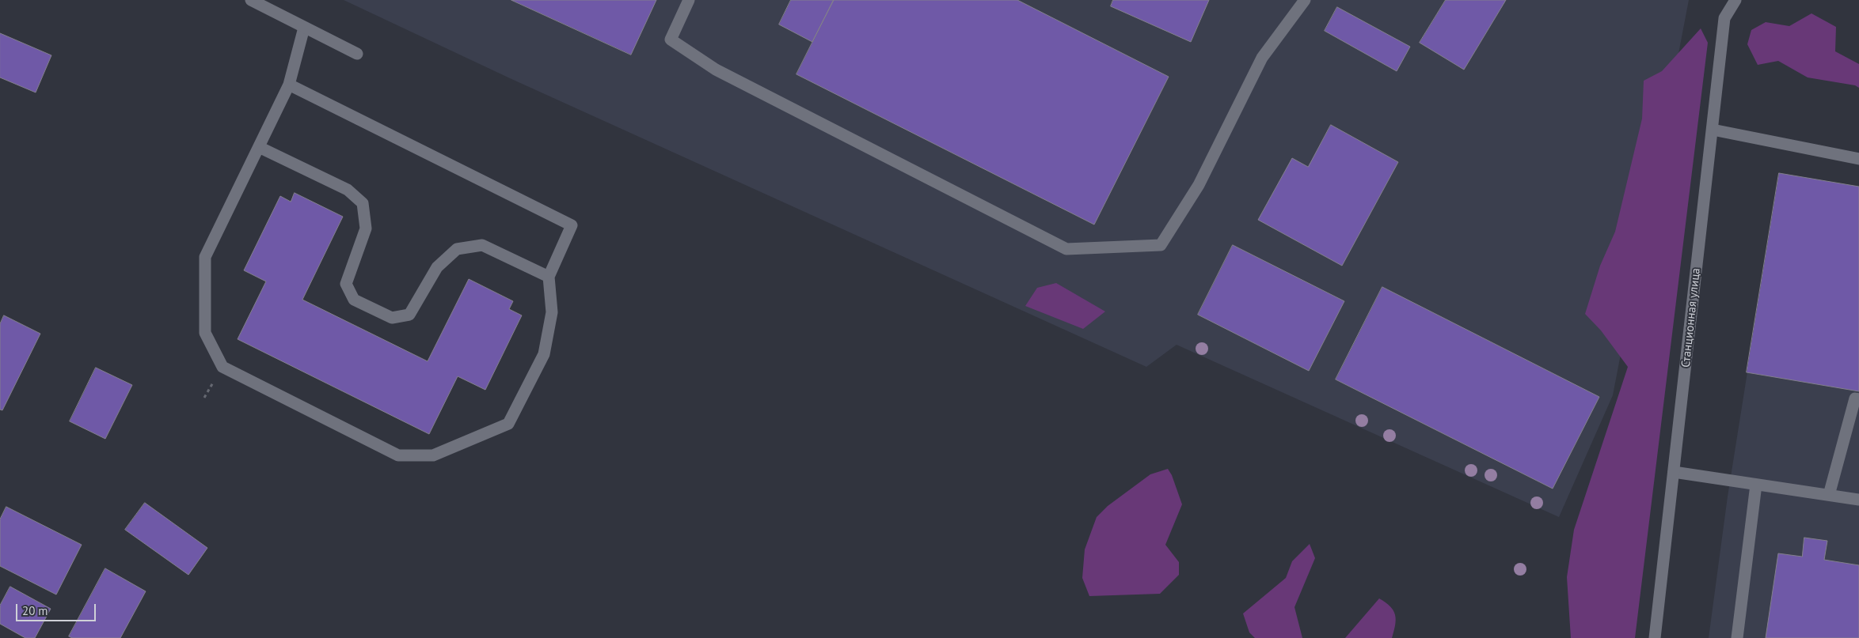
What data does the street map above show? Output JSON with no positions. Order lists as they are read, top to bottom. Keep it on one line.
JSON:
{"streets":{"street":["Станционная улица"]},"scale_bar":"20 m"}
